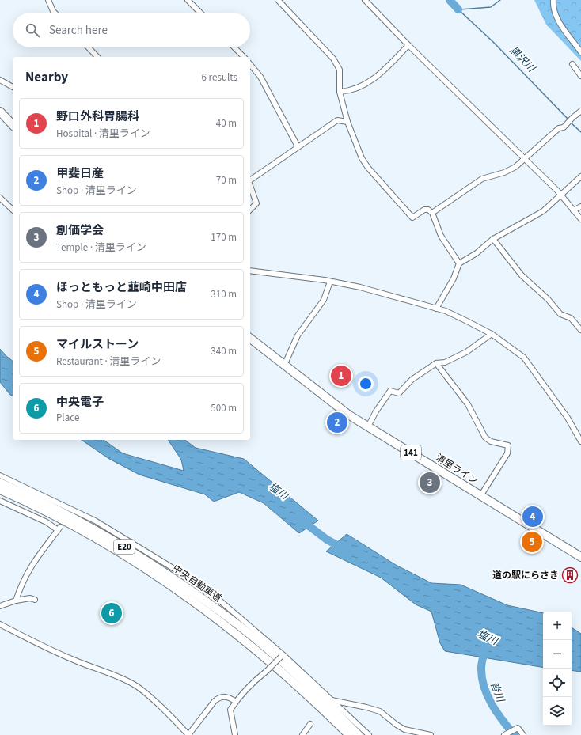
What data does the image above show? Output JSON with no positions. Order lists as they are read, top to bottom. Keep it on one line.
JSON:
{"streets":{"highway":["141","清里ライン","E20","中央自動車道"]},"water":["黒沢川","塩川","沓川"],"places":{"building":["道の駅にらさき"]},"page":{"search":"Search here","heading":["Nearby","6 results"],"list":[{"mark":"1","name":"野口外科胃腸科","note":"Hospital · 清里ライン","value":"40 m"},{"mark":"2","name":"甲斐日産","note":"Shop · 清里ライン","value":"70 m"},{"mark":"3","name":"創価学会","note":"Temple · 清里ライン","value":"170 m"},{"mark":"4","name":"ほっともっと韮崎中田店","note":"Shop · 清里ライン","value":"310 m"},{"mark":"5","name":"マイルストーン","note":"Restaurant · 清里ライン","value":"340 m"},{"mark":"6","name":"中央電子","note":"Place","value":"500 m"}],"pins":["1","2","3","4","5","6"],"map_buttons":["+","−"]}}
